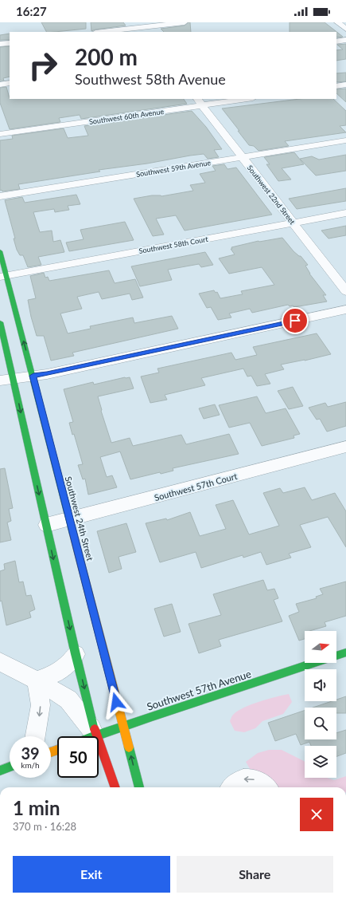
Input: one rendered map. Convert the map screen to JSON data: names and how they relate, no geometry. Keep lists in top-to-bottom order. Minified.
{"streets":{"main road":["Southwest 24th Street","Southwest 57th Avenue"],"street":["Southwest 60th Avenue","Southwest 59th Avenue","Southwest 22nd Street","Southwest 58th Court","Southwest 57th Court"]},"crossings":[["Southwest 60th Avenue","Southwest 22nd Street"],["Southwest 59th Avenue","Southwest 22nd Street"],["Southwest 22nd Street","Southwest 58th Court"],["Southwest 58th Court","Southwest 24th Street"],["Southwest 57th Court","Southwest 24th Street"],["Southwest 24th Street","Southwest 57th Avenue"]],"north":"right","page":{"status":"16:27","turn":["200 m","Southwest 58th Avenue"],"speed":"39 km/h","limit":"50","heading":["1 min","370 m · 16:28"],"buttons":["Exit","Share"]}}
